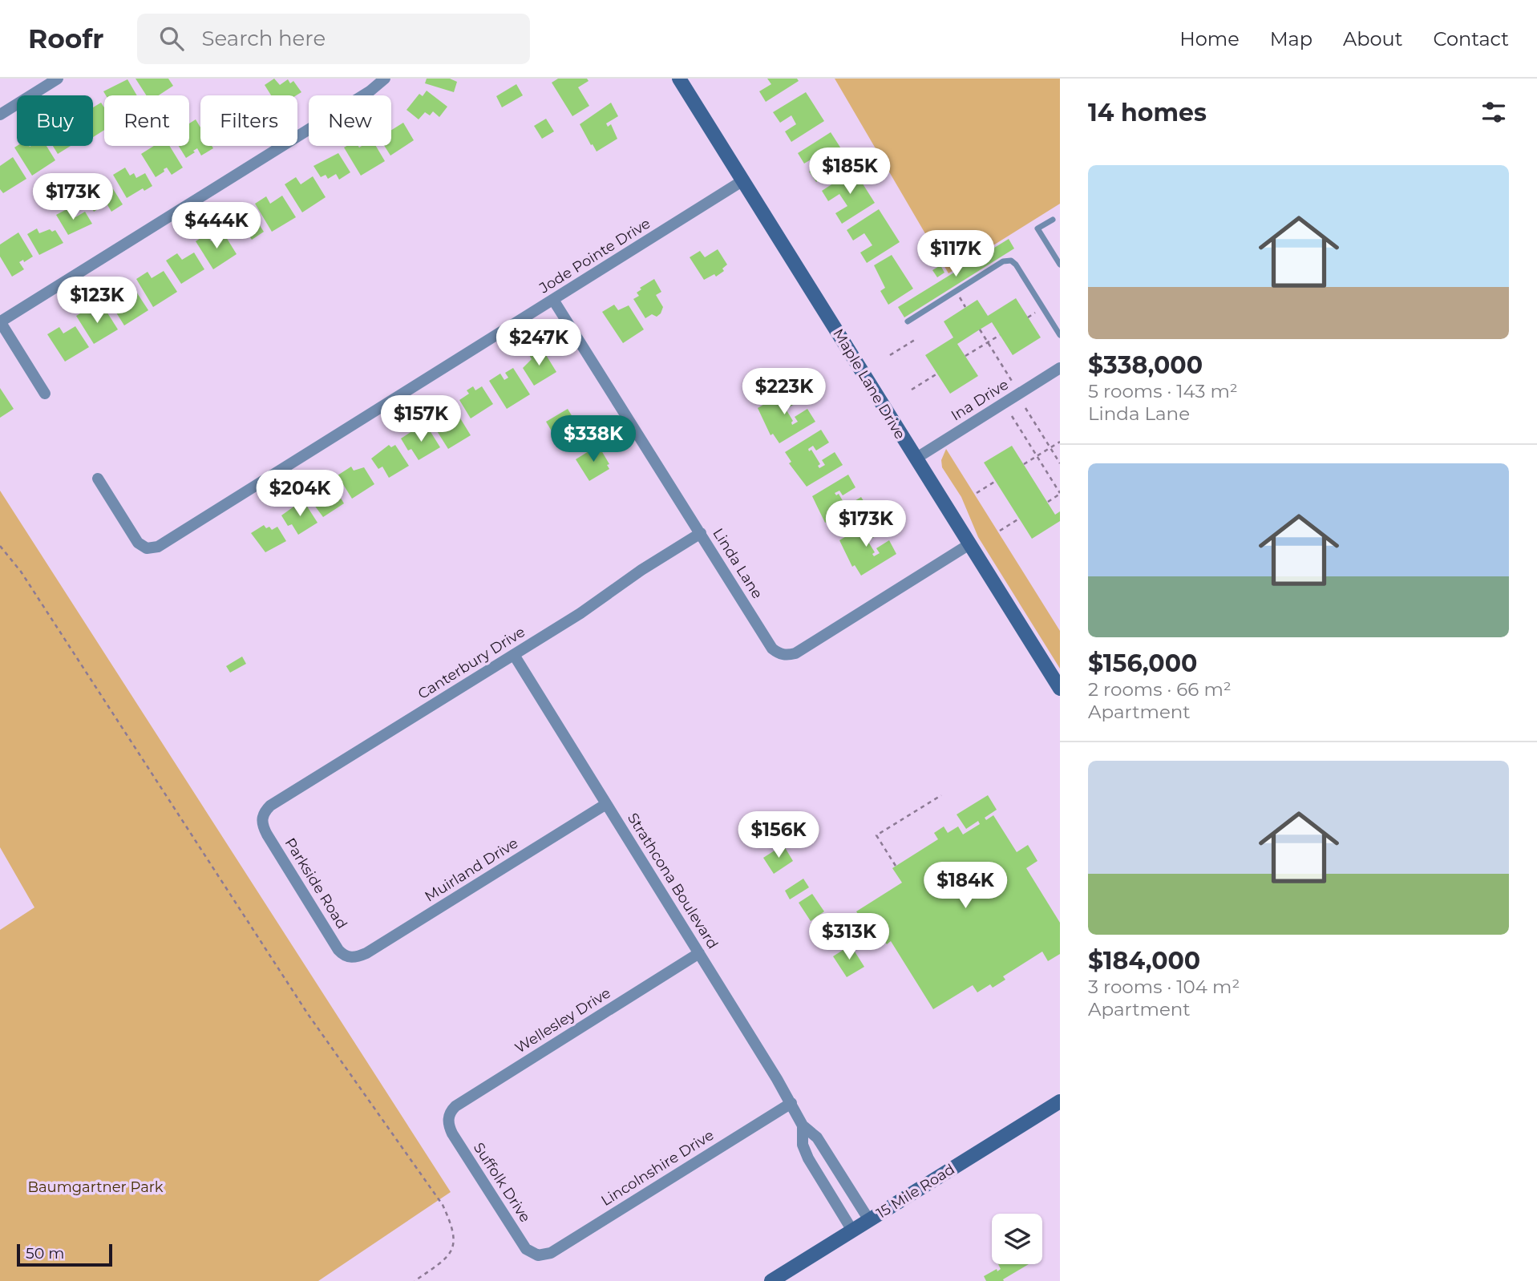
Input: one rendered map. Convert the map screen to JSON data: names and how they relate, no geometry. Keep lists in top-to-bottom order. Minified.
{"streets":{"street":["Jode Pointe Drive","Maple Lane Drive","Ina Drive","Linda Lane","Canterbury Drive","Muirland Drive","Strathcona Boulevard","Parkside Road","Wellesley Drive","Lincolnshire Drive","Suffolk Drive","15 Mile Road"]},"crossings":[["Jode Pointe Drive","Maple Lane Drive"],["Jode Pointe Drive","Linda Lane"],["Maple Lane Drive","Ina Drive"],["Maple Lane Drive","Linda Lane"],["Linda Lane","Canterbury Drive"],["Canterbury Drive","Strathcona Boulevard"],["Canterbury Drive","Parkside Road"],["Muirland Drive","Strathcona Boulevard"],["Muirland Drive","Parkside Road"],["Strathcona Boulevard","Wellesley Drive"],["Strathcona Boulevard","Lincolnshire Drive"],["Strathcona Boulevard","15 Mile Road"],["Wellesley Drive","Suffolk Drive"],["Lincolnshire Drive","Suffolk Drive"]],"parks":["Baumgartner Park"],"scale_bar":"50 m","page":{"header":"Roofr","search":"Search here","nav":["Home","Map","About","Contact"],"heading":"14 homes","chip":["Buy","Rent","Filters","New"],"list":[{"name":"$338,000","note":"5 rooms · 143 m² · Linda Lane"},{"name":"$156,000","note":"2 rooms · 66 m² · Apartment"},{"name":"$184,000","note":"3 rooms · 104 m² · Apartment"}],"price":["$185K","$173K","$444K","$117K","$123K","$247K","$223K","$157K","$338K","$204K","$173K","$156K","$184K","$313K"],"scale":"50 m"}}
